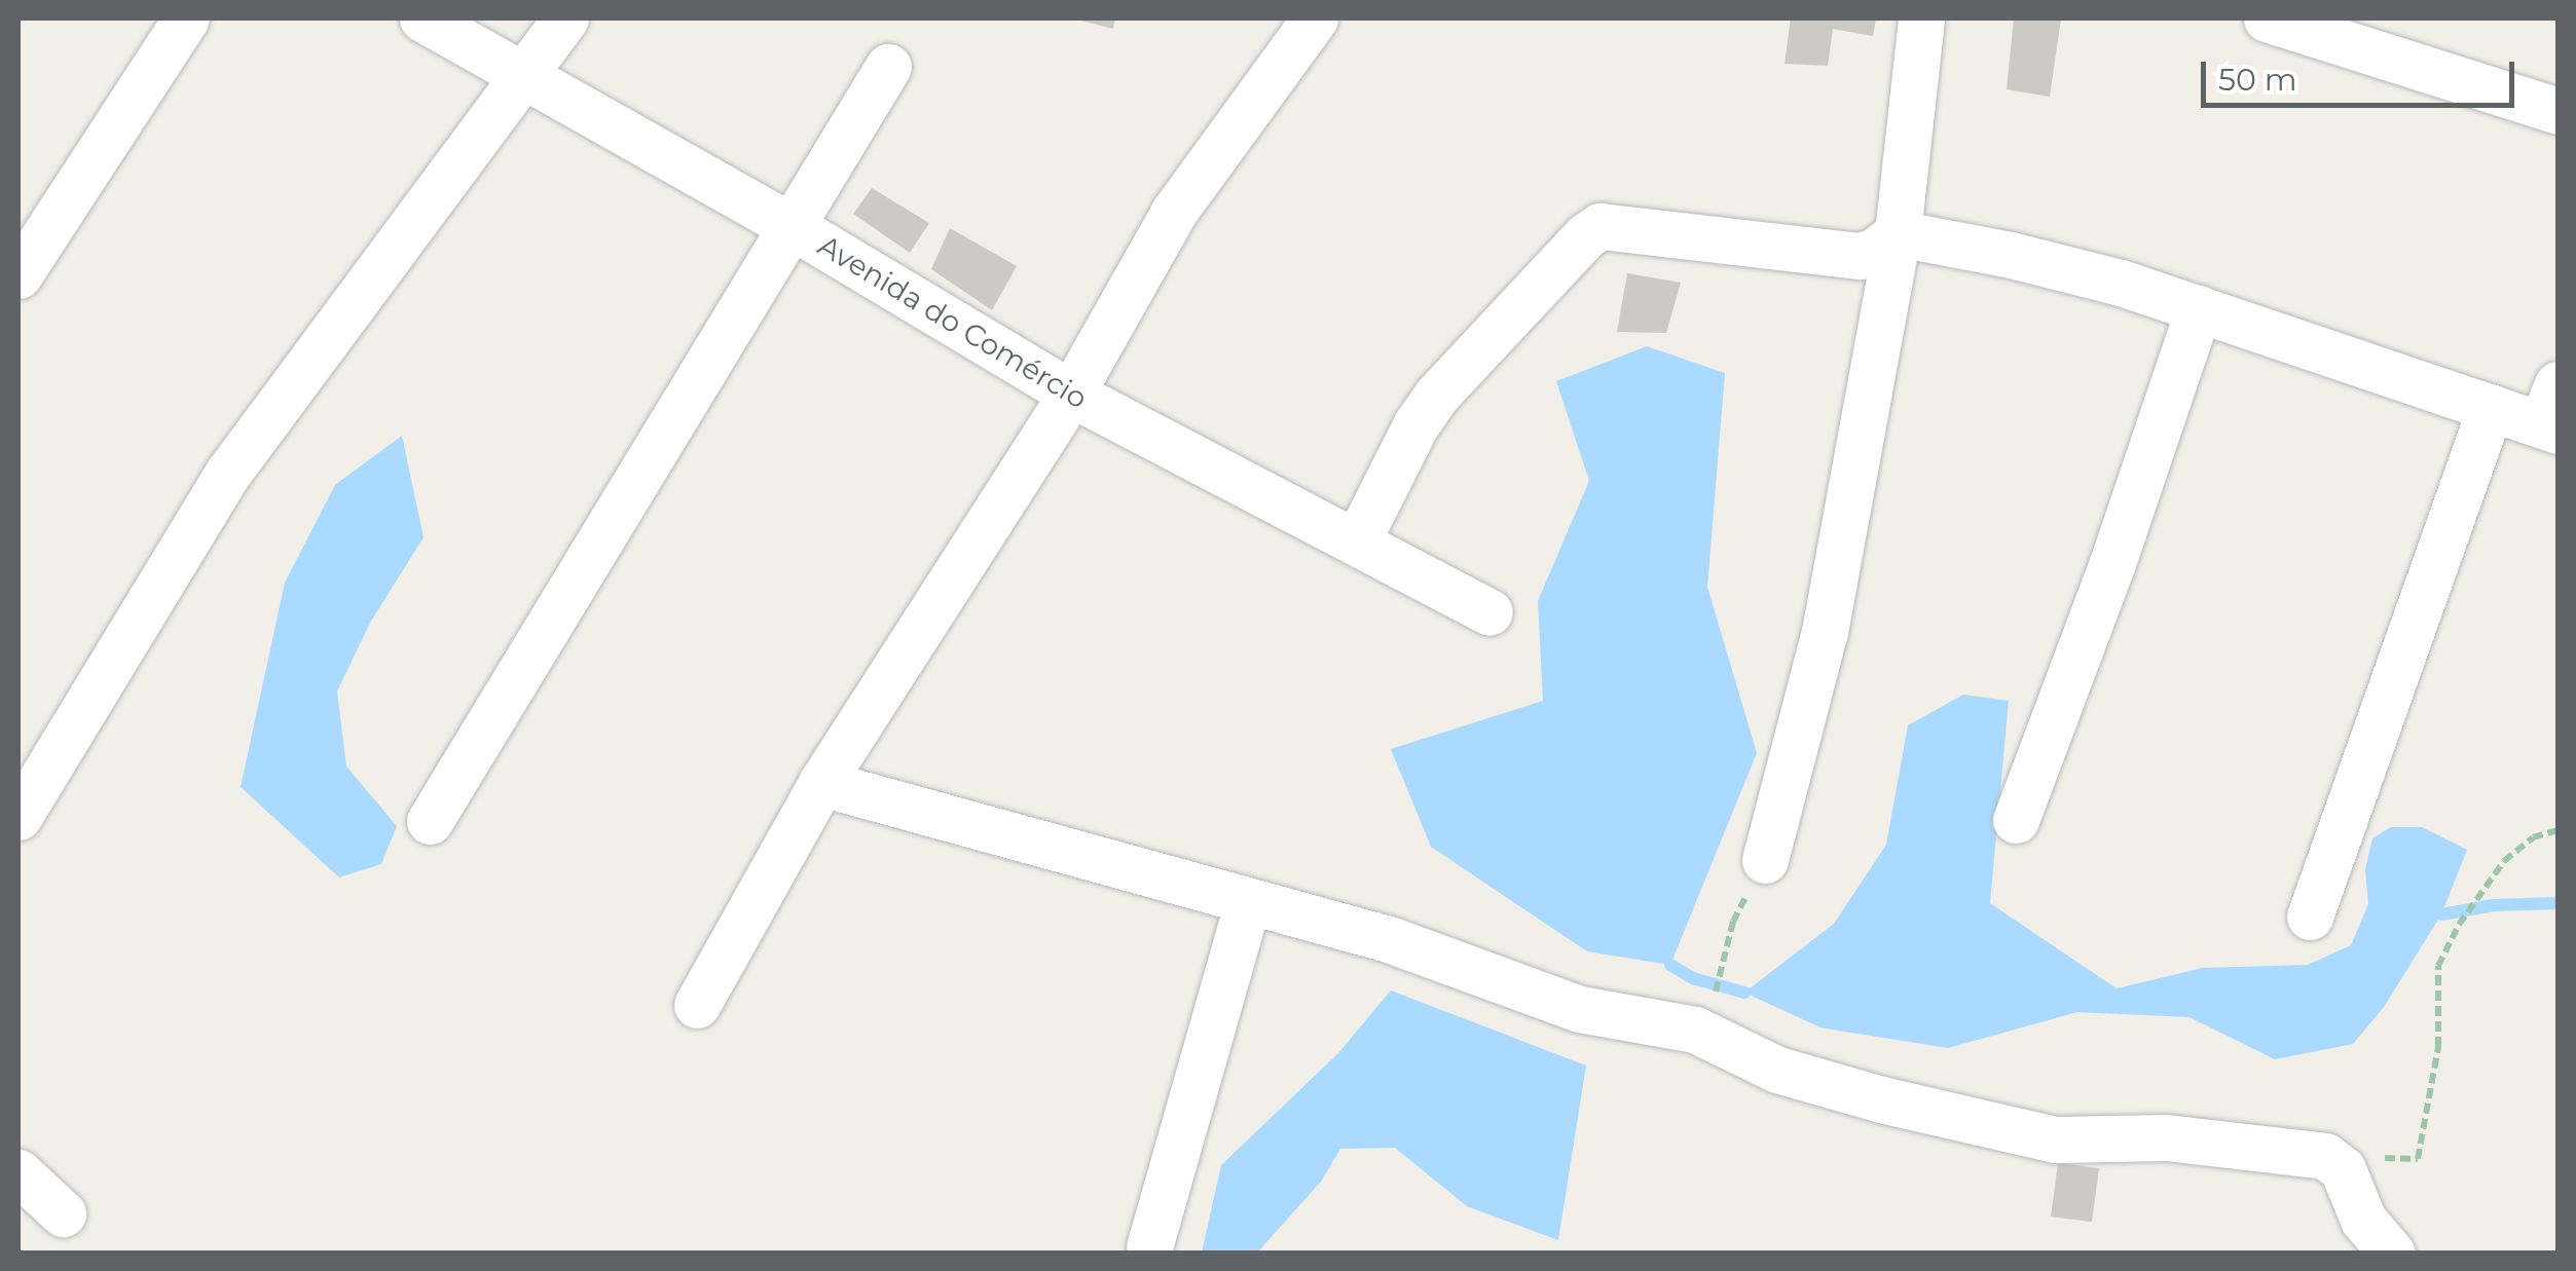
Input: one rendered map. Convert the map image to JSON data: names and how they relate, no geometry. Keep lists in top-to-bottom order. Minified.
{"streets":{"street":["Avenida do Comércio"]},"scale_bar":"50 m"}
